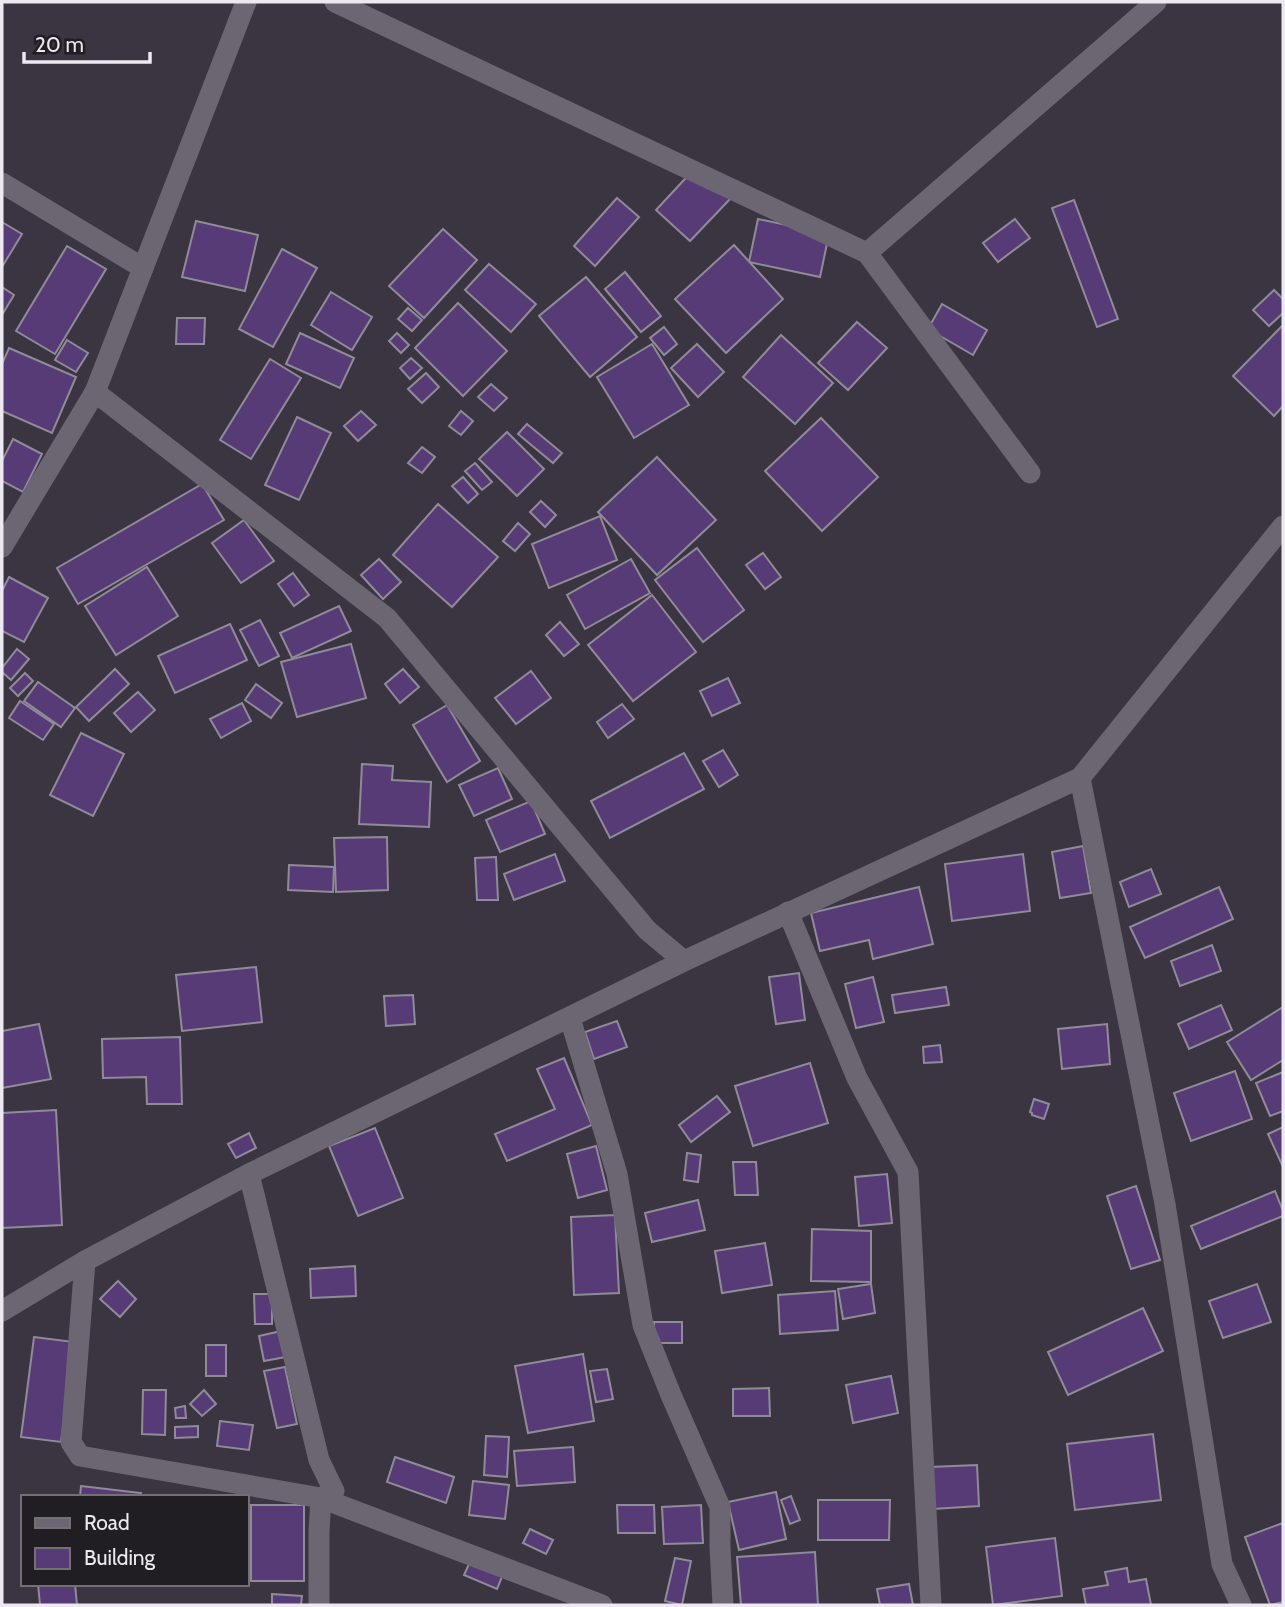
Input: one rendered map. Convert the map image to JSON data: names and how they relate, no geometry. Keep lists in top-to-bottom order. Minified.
{"legend":["Road","Building"],"scale_bar":"20 m"}
